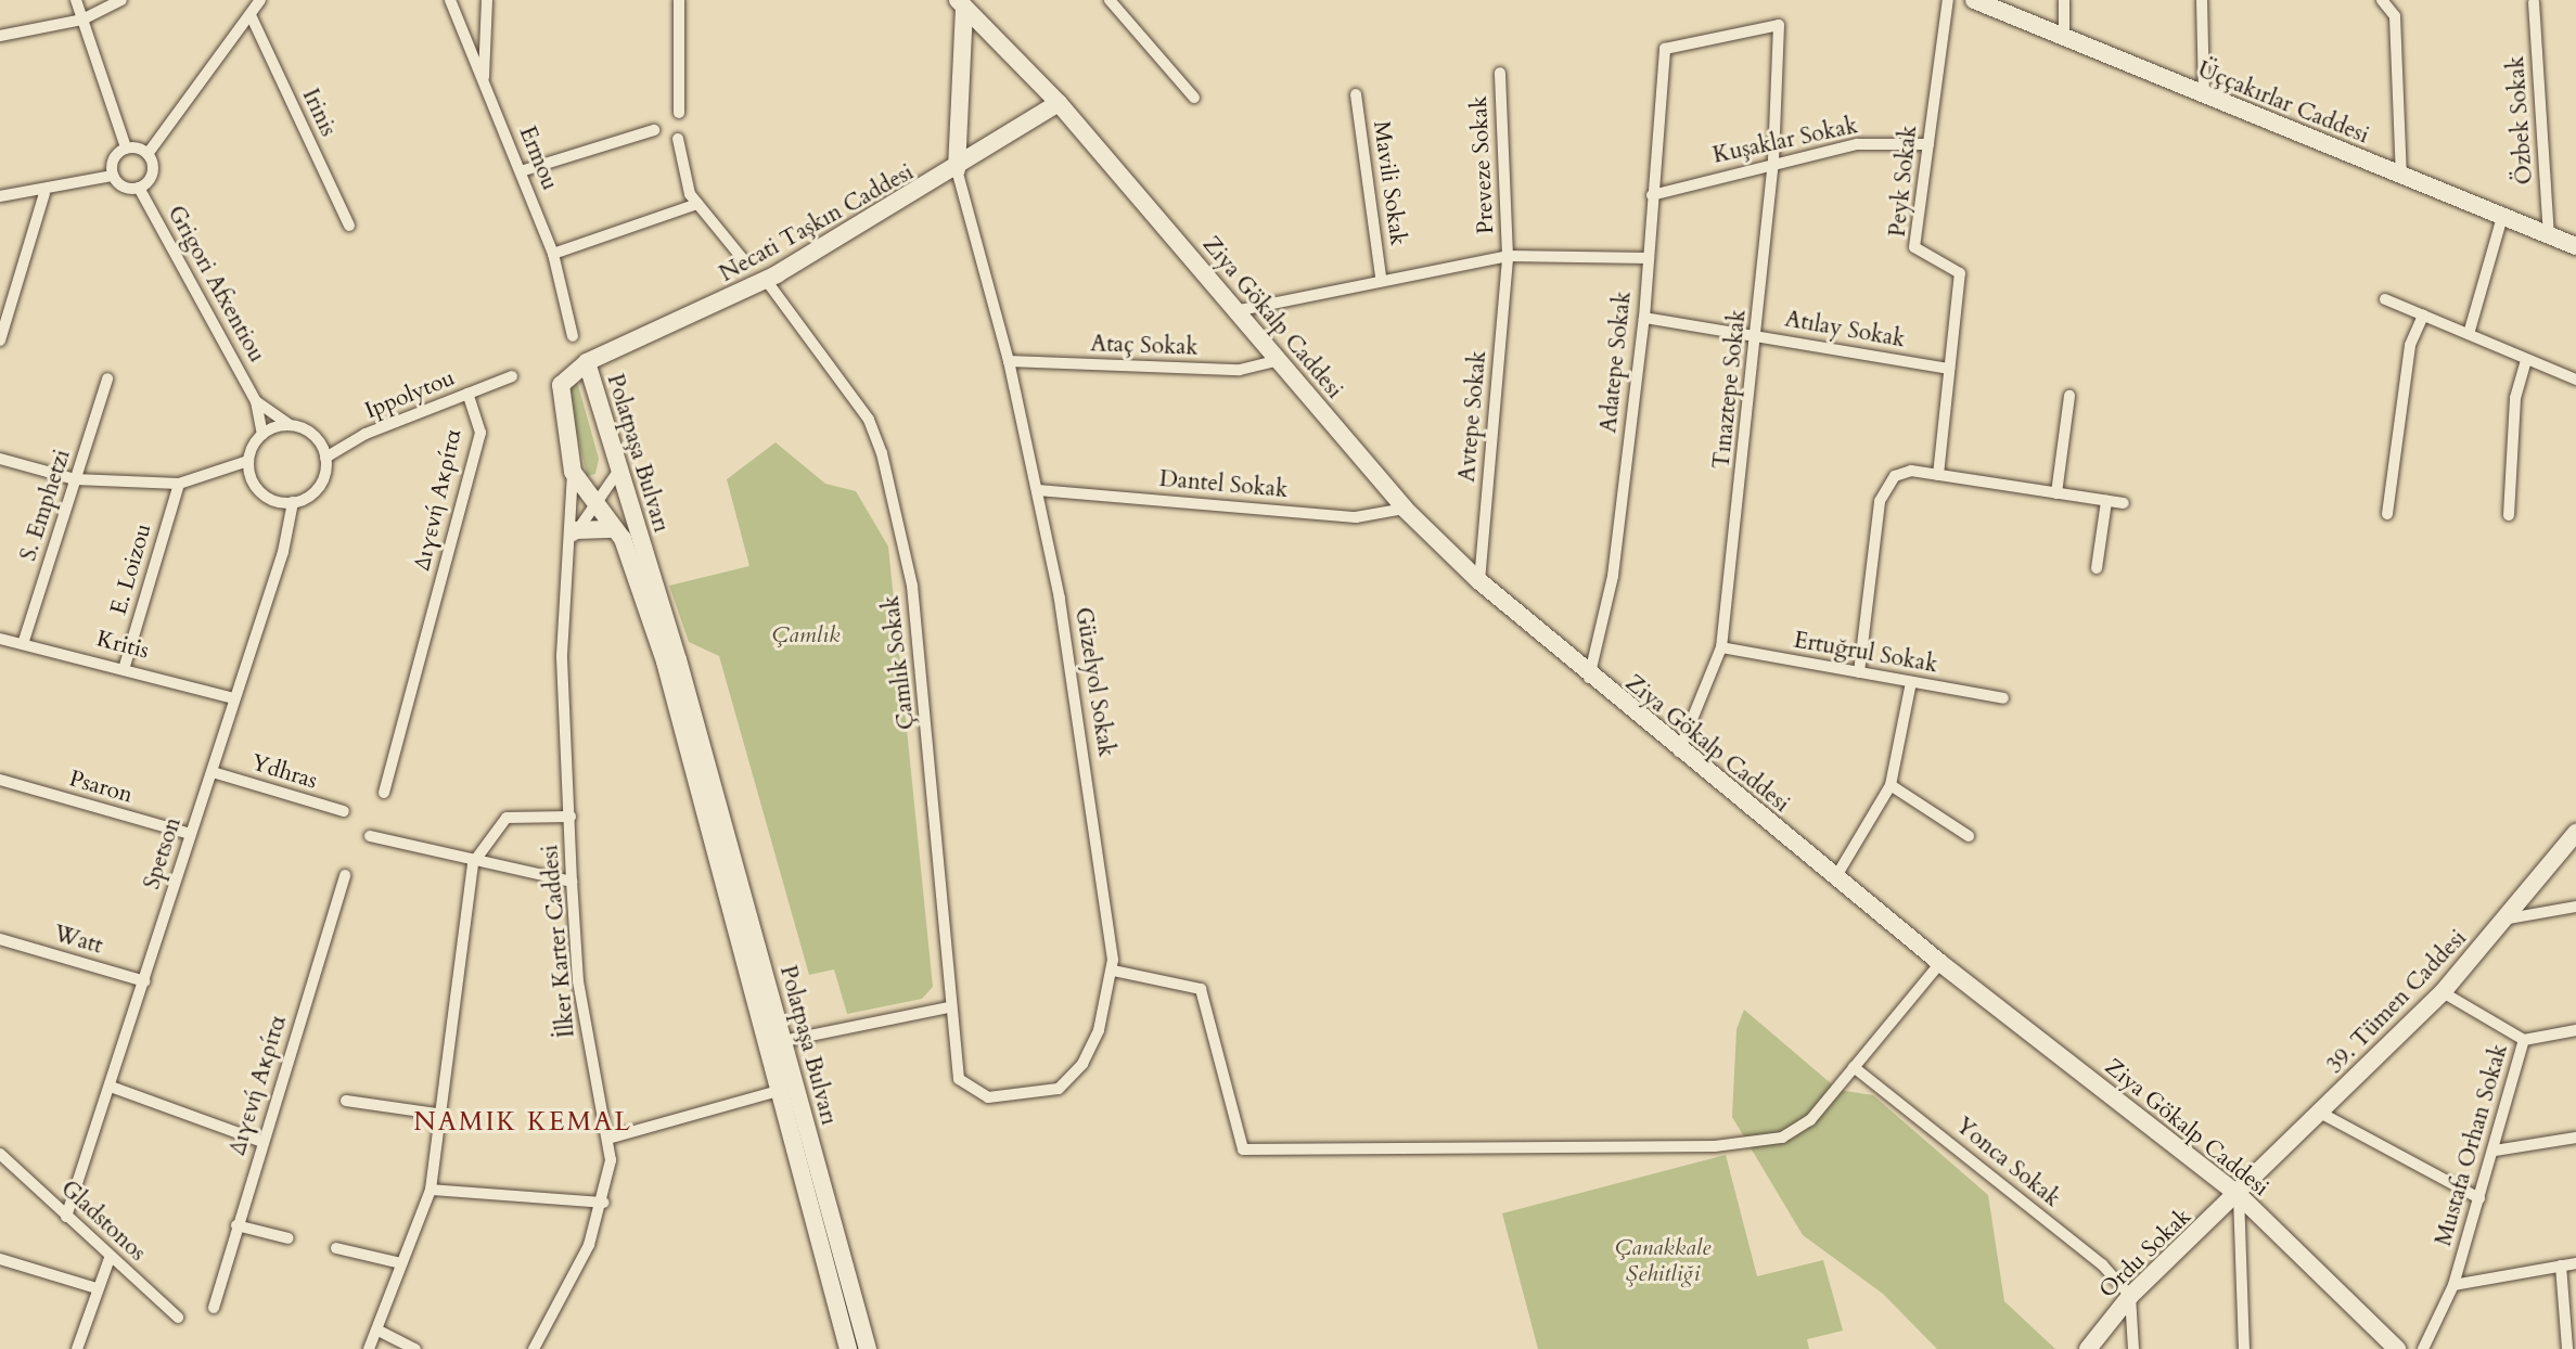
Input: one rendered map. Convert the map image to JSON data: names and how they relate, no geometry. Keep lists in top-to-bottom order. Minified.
{"streets":{"main road":["Üççakırlar Caddesi","Necati Taşkın Caddesi","Ziya Gökalp Caddesi","Polatpaşa Bulvarı","39. Tümen Caddesi","Ordu Sokak"],"street":["Irinis","Özbek Sokak","Kuşaklar Sokak","Ermou","Preveze Sokak","Peyk Sokak","Mavili Sokak","Grigori Afxentiou","Atılay Sokak","Ataç Sokak","Adatepe Sokak","Tınaztepe Sokak","Ippolytou","Avtepe Sokak","Dantel Sokak","Διγενή Ακρίτα","S. Emphetzi","E. Loizou","Kritis","Ertuğrul Sokak","Çamlık Sokak","Güzelyol Sokak","Ydhras","Psaron","Spetson","Watt","İlker Karter Caddesi","Mustafa Orhan Sokak","Yonca Sokak","Gladstonos"]},"crossings":[["Üççakırlar Caddesi","Özbek Sokak"],["Kuşaklar Sokak","Peyk Sokak"],["Kuşaklar Sokak","Adatepe Sokak"],["Kuşaklar Sokak","Tınaztepe Sokak"],["Preveze Sokak","Avtepe Sokak"],["Peyk Sokak","Atılay Sokak"],["Necati Taşkın Caddesi","Ziya Gökalp Caddesi"],["Necati Taşkın Caddesi","Polatpaşa Bulvarı"],["Necati Taşkın Caddesi","Çamlık Sokak"],["Necati Taşkın Caddesi","Güzelyol Sokak"],["Ziya Gökalp Caddesi","Ataç Sokak"],["Ziya Gökalp Caddesi","Adatepe Sokak"],["Ziya Gökalp Caddesi","Tınaztepe Sokak"],["Ziya Gökalp Caddesi","Avtepe Sokak"],["Ziya Gökalp Caddesi","Dantel Sokak"],["Ziya Gökalp Caddesi","39. Tümen Caddesi"],["Ziya Gökalp Caddesi","Ordu Sokak"],["Atılay Sokak","Adatepe Sokak"],["Atılay Sokak","Tınaztepe Sokak"],["Ataç Sokak","Güzelyol Sokak"],["Adatepe Sokak","Tınaztepe Sokak"],["Tınaztepe Sokak","Ertuğrul Sokak"],["Ippolytou","Διγενή Ακρίτα"],["Ippolytou","Spetson"],["Polatpaşa Bulvarı","İlker Karter Caddesi"],["Dantel Sokak","Güzelyol Sokak"],["S. Emphetzi","Kritis"],["E. Loizou","Kritis"],["Kritis","Spetson"],["Çamlık Sokak","Güzelyol Sokak"],["Ydhras","Spetson"],["Psaron","Spetson"],["Spetson","Watt"],["Spetson","Gladstonos"],["39. Tümen Caddesi","Mustafa Orhan Sokak"],["39. Tümen Caddesi","Ordu Sokak"],["Yonca Sokak","Ordu Sokak"]],"districts":["NAMIK KEMAL"],"parks":["Çamlık","Çanakkale Şehitliği"]}
